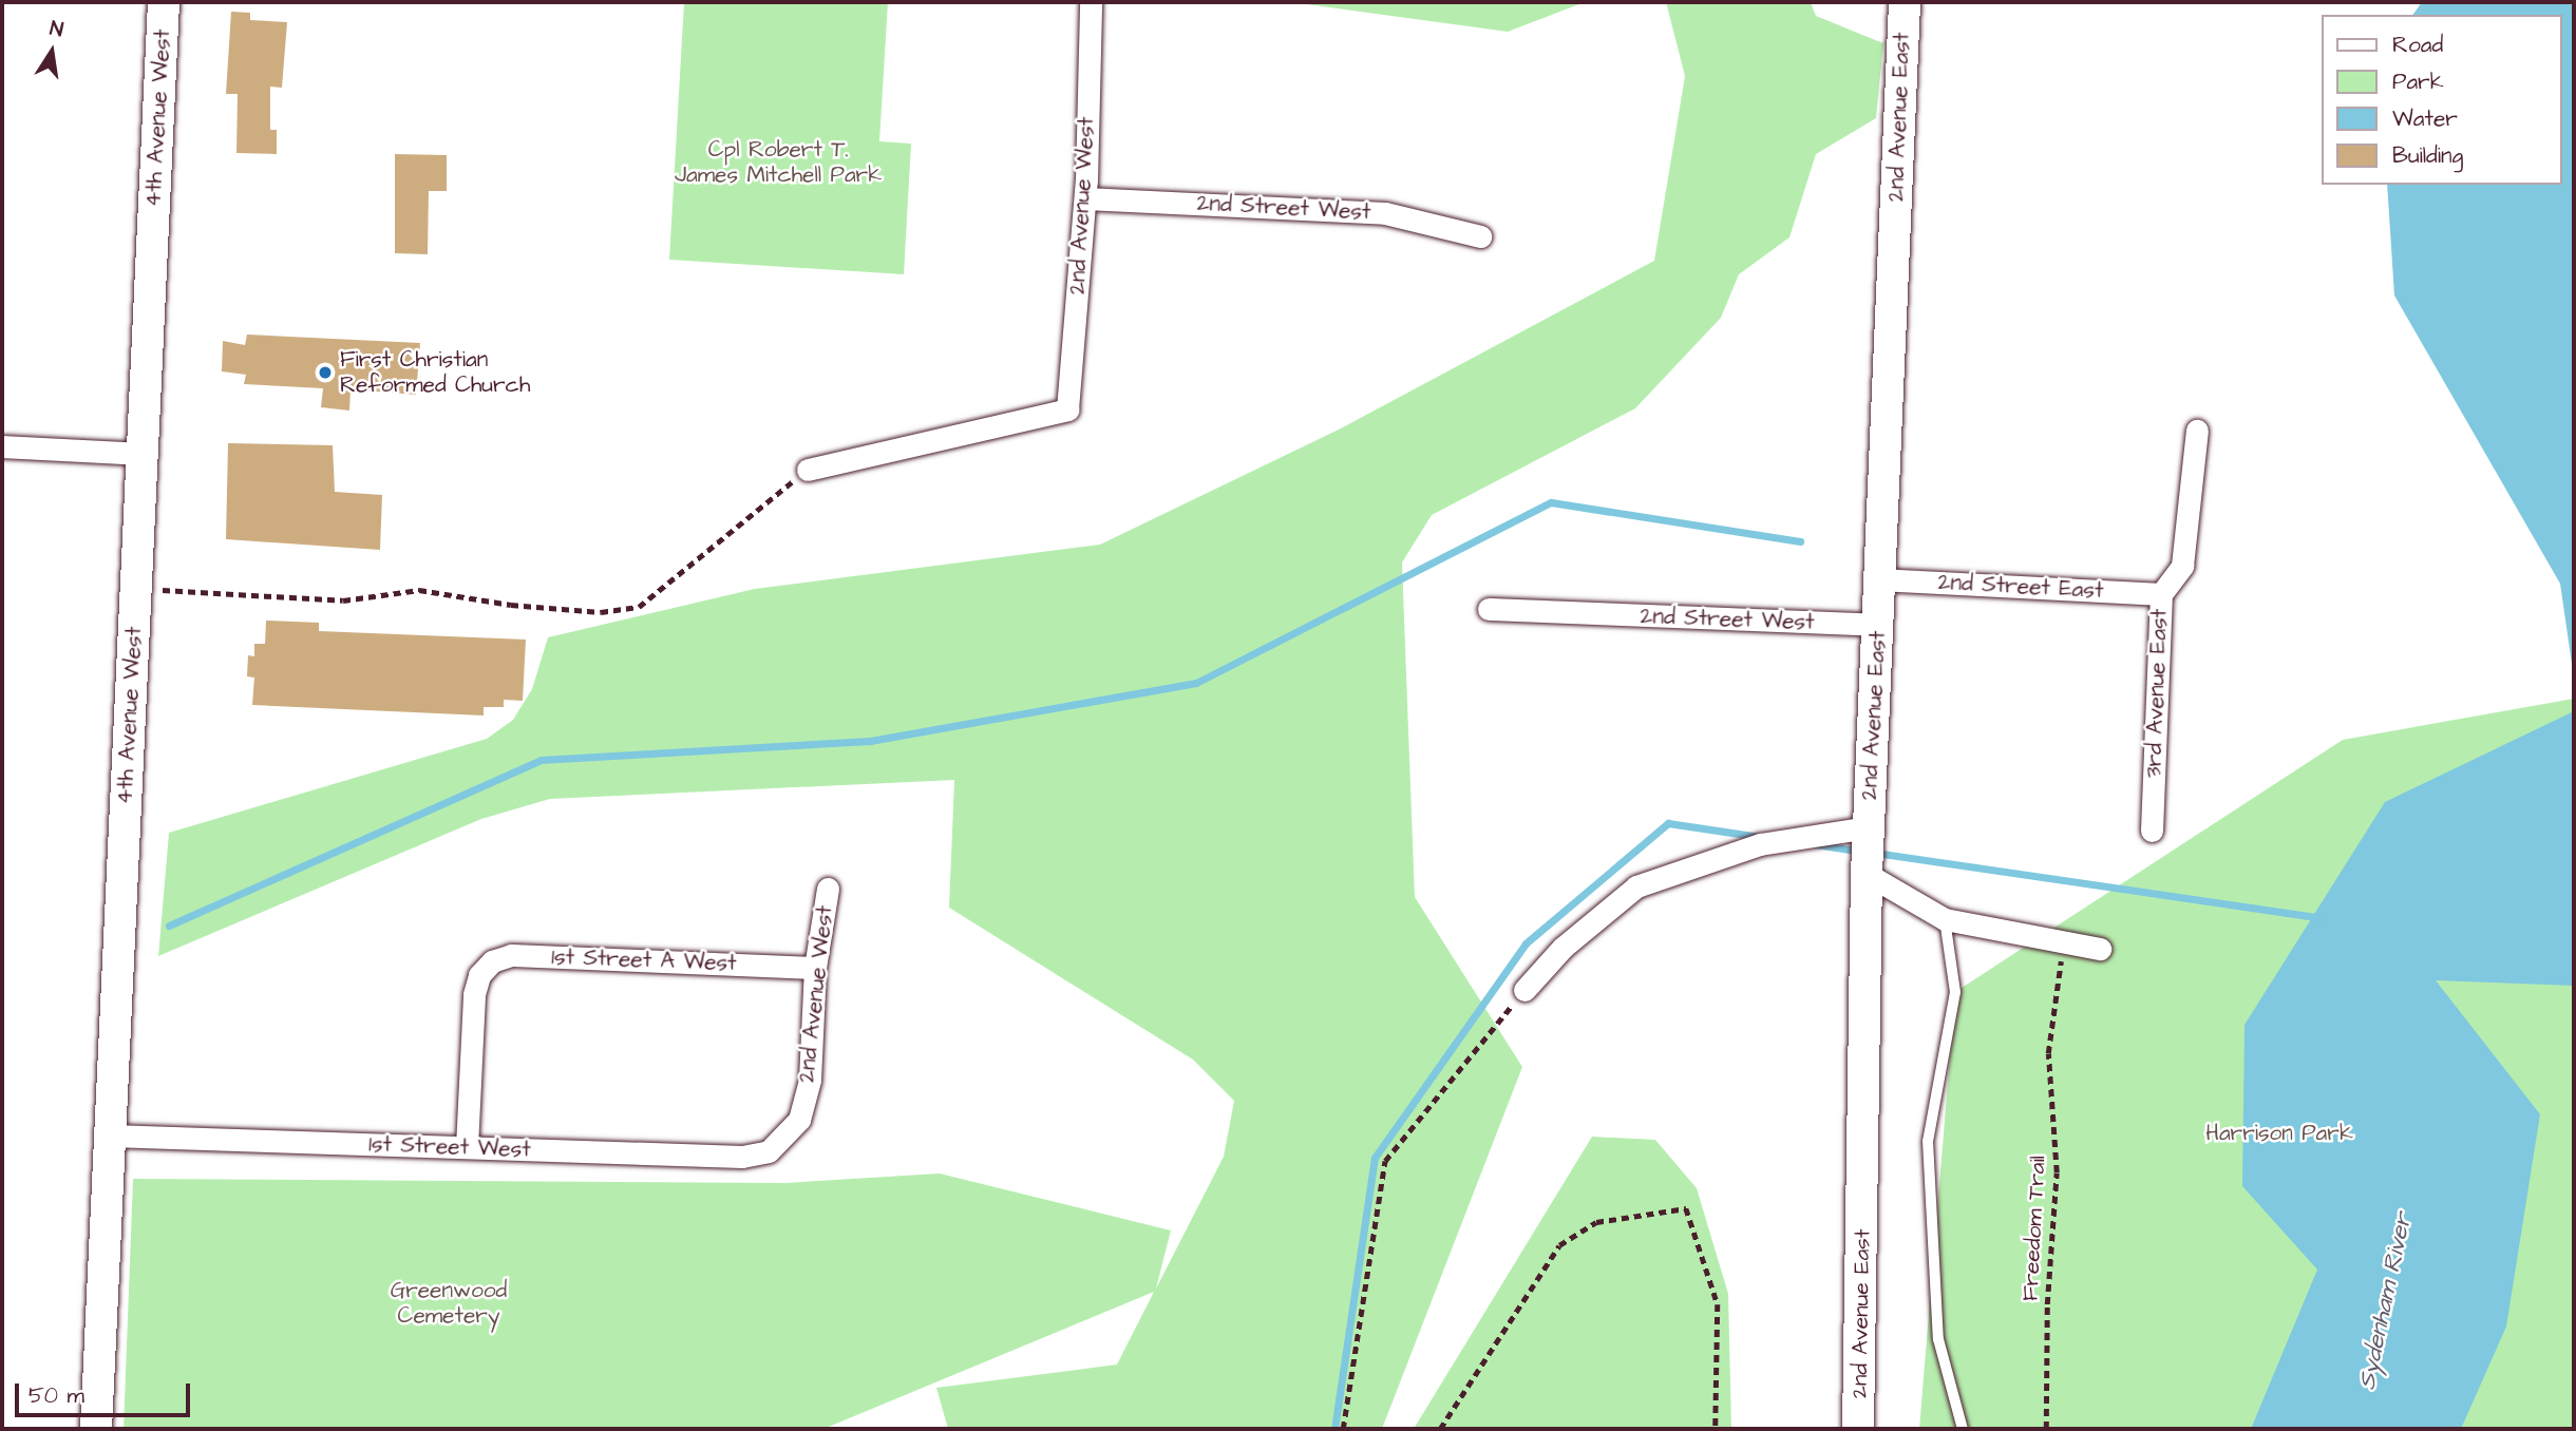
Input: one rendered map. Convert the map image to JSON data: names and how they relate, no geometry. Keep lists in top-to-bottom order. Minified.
{"streets":{"main road":["2nd Avenue East","4th Avenue West"],"street":["2nd Avenue West","2nd Street West","2nd Street East","3rd Avenue East","1st Street A West","1st Street West"],"path":["Freedom Trail"]},"crossings":[["2nd Avenue East","2nd Street West"],["2nd Avenue East","2nd Street East"],["4th Avenue West","1st Street West"],["2nd Avenue West","2nd Street West"],["2nd Avenue West","1st Street A West"],["2nd Avenue West","1st Street West"],["2nd Street East","3rd Avenue East"],["1st Street A West","1st Street West"]],"water":["Sydenham River"],"parks":["Cpl Robert T. James Mitchell Park","Harrison Park","Greenwood Cemetery"],"places":["First Christian Reformed Church"],"legend":["Road","Park","Water","Building"],"scale_bar":"50 m","north":"top"}
